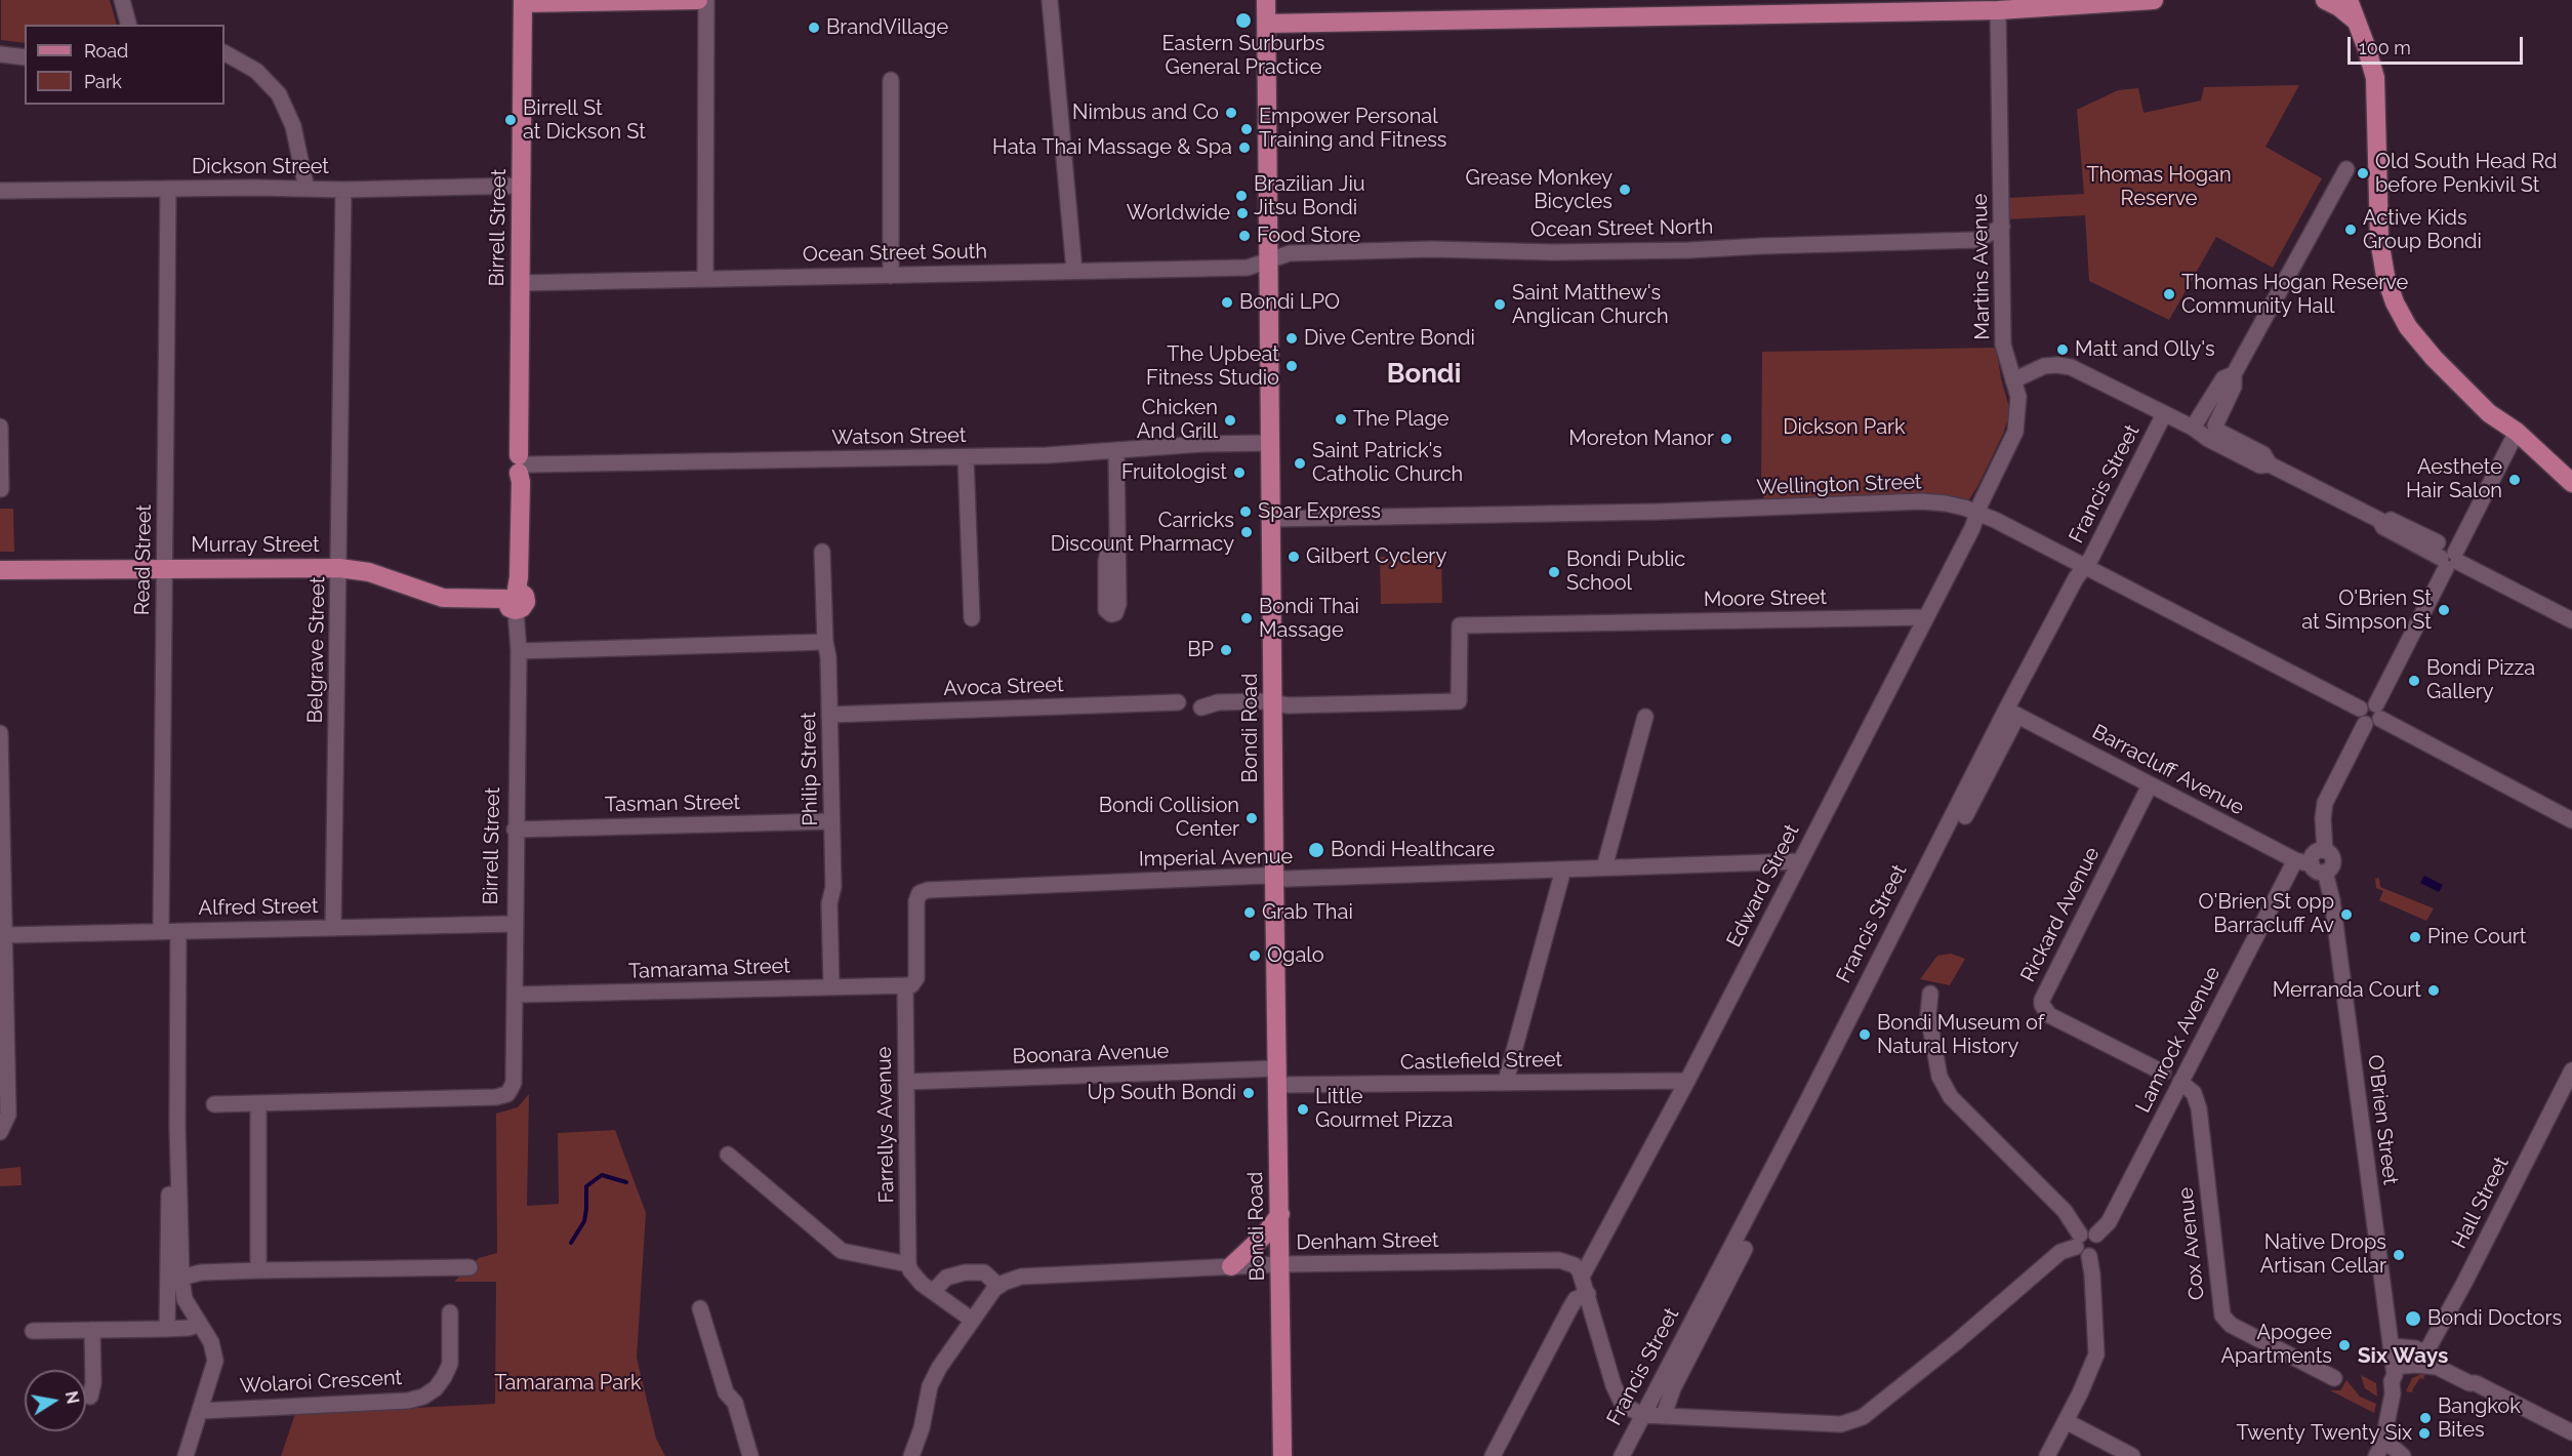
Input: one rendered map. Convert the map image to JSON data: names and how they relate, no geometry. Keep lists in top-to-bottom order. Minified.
{"streets":{"main road":["Birrell Street","Murray Street","Bondi Road"],"street":["Dickson Street","Ocean Street North","Ocean Street South","Martins Avenue","Watson Street","Francis Street","Wellington Street","Read Street","Moore Street","Belgrave Street","Avoca Street","Philip Street","Barracluff Avenue","Tasman Street","Imperial Avenue","Edward Street","Alfred Street","Rickard Avenue","Tamarama Street","Lamrock Avenue","Boonara Avenue","Castlefield Street","O'Brien Street","Farrellys Avenue","Hall Street","Denham Street","Cox Avenue","Wolaroi Crescent"]},"crossings":[["Dickson Street","Birrell Street"],["Dickson Street","Read Street"],["Dickson Street","Belgrave Street"],["Birrell Street","Ocean Street South"],["Birrell Street","Watson Street"],["Birrell Street","Murray Street"],["Birrell Street","Tasman Street"],["Birrell Street","Alfred Street"],["Birrell Street","Tamarama Street"],["Ocean Street North","Ocean Street South"],["Ocean Street North","Martins Avenue"],["Ocean Street North","Bondi Road"],["Ocean Street South","Bondi Road"],["Martins Avenue","Wellington Street"],["Martins Avenue","Edward Street"],["Watson Street","Bondi Road"],["Francis Street","Wellington Street"],["Francis Street","Barracluff Avenue"],["Wellington Street","Bondi Road"],["Wellington Street","Edward Street"],["Wellington Street","O'Brien Street"],["Murray Street","Read Street"],["Murray Street","Belgrave Street"],["Read Street","Alfred Street"],["Moore Street","Bondi Road"],["Moore Street","Edward Street"],["Belgrave Street","Alfred Street"],["Avoca Street","Philip Street"],["Bondi Road","Imperial Avenue"],["Bondi Road","Boonara Avenue"],["Bondi Road","Castlefield Street"],["Bondi Road","Denham Street"],["Philip Street","Tasman Street"],["Philip Street","Tamarama Street"],["Barracluff Avenue","Rickard Avenue"],["Barracluff Avenue","Lamrock Avenue"],["Barracluff Avenue","O'Brien Street"],["Imperial Avenue","Edward Street"],["Imperial Avenue","Tamarama Street"],["Imperial Avenue","Farrellys Avenue"],["Edward Street","Castlefield Street"],["Edward Street","Denham Street"],["Tamarama Street","Farrellys Avenue"],["Lamrock Avenue","Cox Avenue"],["Boonara Avenue","Castlefield Street"],["Boonara Avenue","Farrellys Avenue"]],"districts":["Bondi","Six Ways"],"parks":["Thomas Hogan Reserve","Dickson Park","Tamarama Park"],"places":["Eastern Surburbs General Practice","BrandVillage","Nimbus and Co","Birrell St at Dickson St","Empower Personal Training and Fitness","Hata Thai Massage & Spa","Old South Head Rd before Penkivil St","Grease Monkey Bicycles","Brazilian Jiu Jitsu Bondi","Worldwide","Active Kids Group Bondi","Food Store","Thomas Hogan Reserve Community Hall","Bondi LPO","Saint Matthew's Anglican Church","Dive Centre Bondi","Matt and Olly's","The Upbeat Fitness Studio","The Plage","Chicken And Grill","Moreton Manor","Saint Patrick's Catholic Church","Fruitologist","Aesthete Hair Salon","Spar Express","Carricks Discount Pharmacy","Gilbert Cyclery","Bondi Public School","O'Brien St at Simpson St","Bondi Thai Massage","BP","Bondi Pizza Gallery","Bondi Collision Center","Bondi Healthcare","Grab Thai","O'Brien St opp Barracluff Av","Pine Court","Ogalo","Merranda Court","Bondi Museum of Natural History","Up South Bondi","Little Gourmet Pizza","Native Drops Artisan Cellar","Bondi Doctors","Apogee Apartments","Bangkok Bites","Twenty Twenty Six"],"legend":["Road","Park"],"scale_bar":"100 m","north":"right"}
